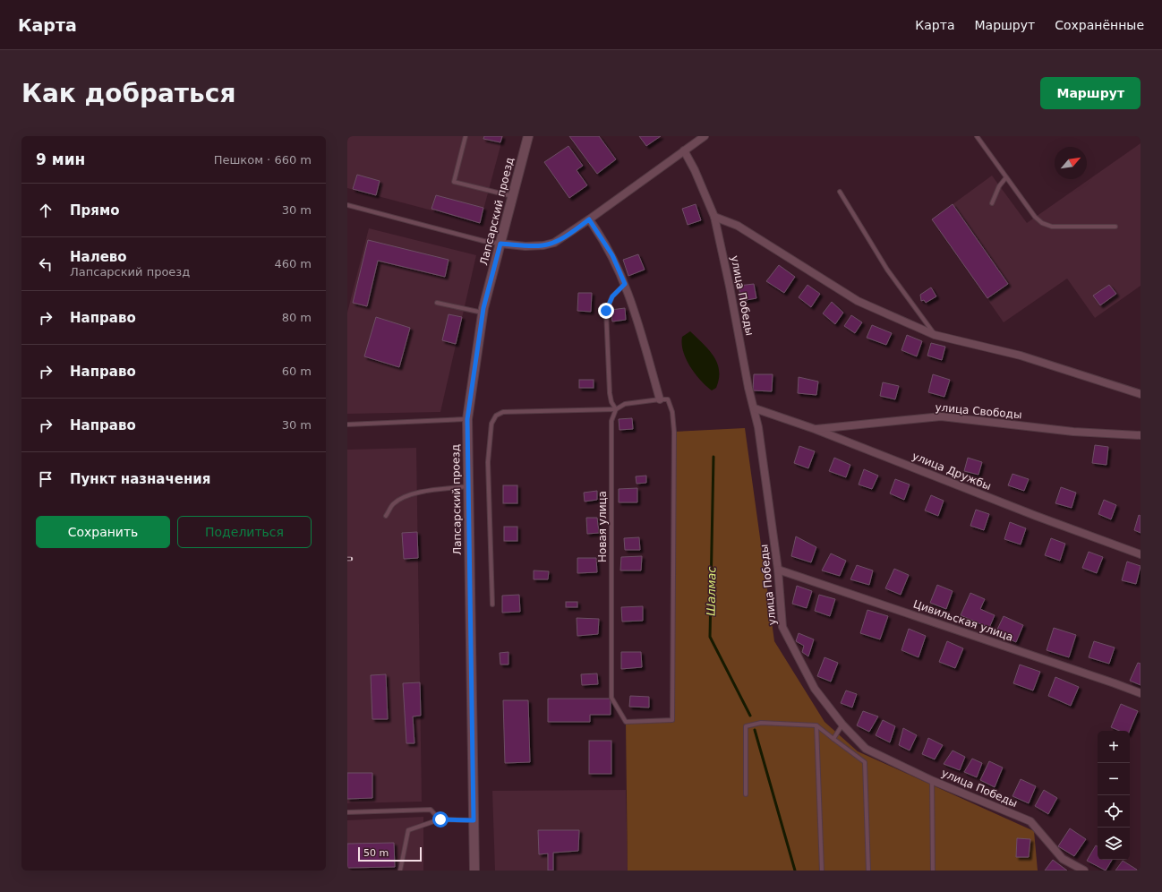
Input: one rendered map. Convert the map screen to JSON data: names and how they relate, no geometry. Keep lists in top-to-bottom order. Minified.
{"streets":{"street":["Лапсарский проезд","улица Победы","улица Свободы","улица Дружбы","Цивильская улица"],"lane":["Новая улица"]},"crossings":[["улица Победы","улица Дружбы"],["улица Победы","Цивильская улица"],["улица Свободы","улица Дружбы"]],"water":["Шалмас"],"scale_bar":"50 m","north":"top right","page":{"header":"Карта","nav":["Карта","Маршрут","Сохранённые"],"buttons":["Маршрут",["Сохранить","Поделиться"]],"title":"Как добраться","heading":["9 мин","Пешком · 660 m"],"list":[["Прямо","30 m"],["Налево","Лапсарский проезд","460 m"],["Направо","80 m"],["Направо","60 m"],["Направо","30 m"],"Пункт назначения"],"map_buttons":["+","−"],"scale":"50 m"}}
